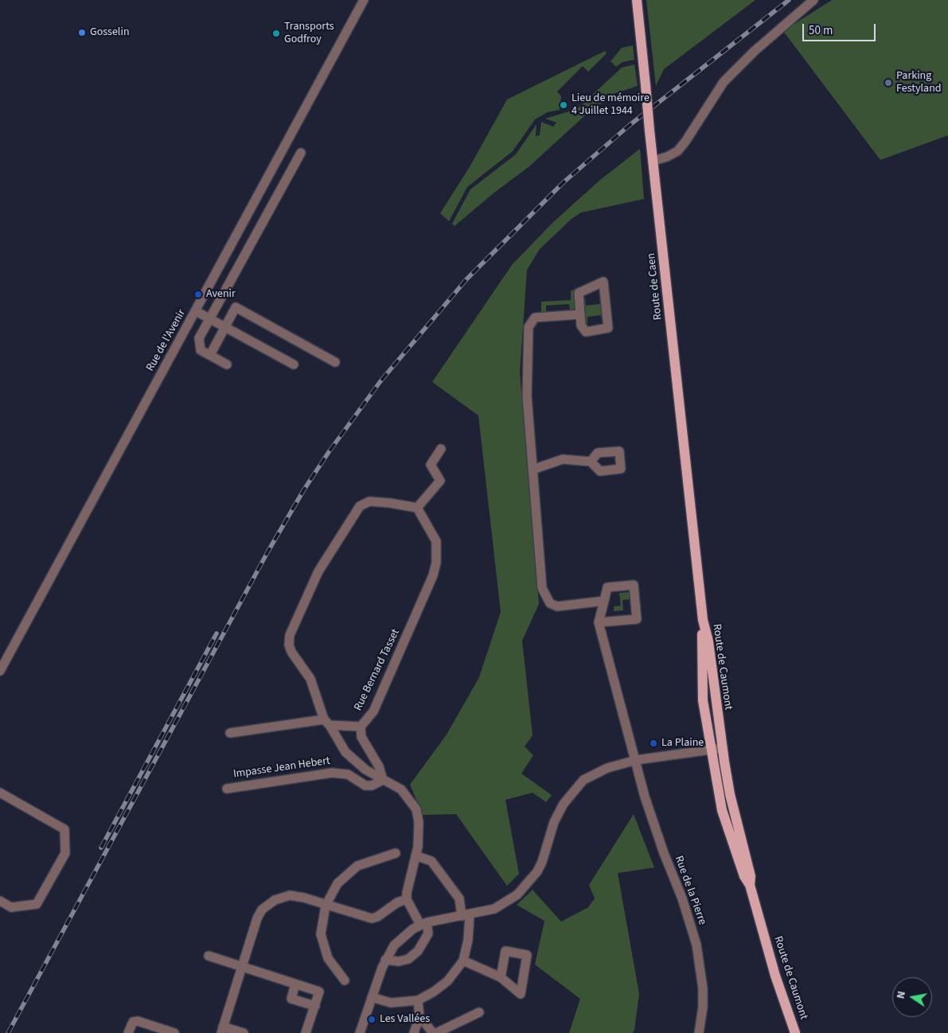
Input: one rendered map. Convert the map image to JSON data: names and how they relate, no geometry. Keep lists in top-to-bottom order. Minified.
{"streets":{"main road":["Route de Caen","Route de Caumont"],"street":["Rue de l'Avenir","Rue Bernard Tasset","Impasse Jean Hebert","Rue de la Pierre"]},"crossings":[["Route de Caen","Route de Caumont"]],"places":["Gosselin","Transports Godfroy","Parking Festyland","Lieu de mémoire 4 Juillet 1944","Avenir","La Plaine","Les Vallées"],"scale_bar":"50 m","north":"left"}
